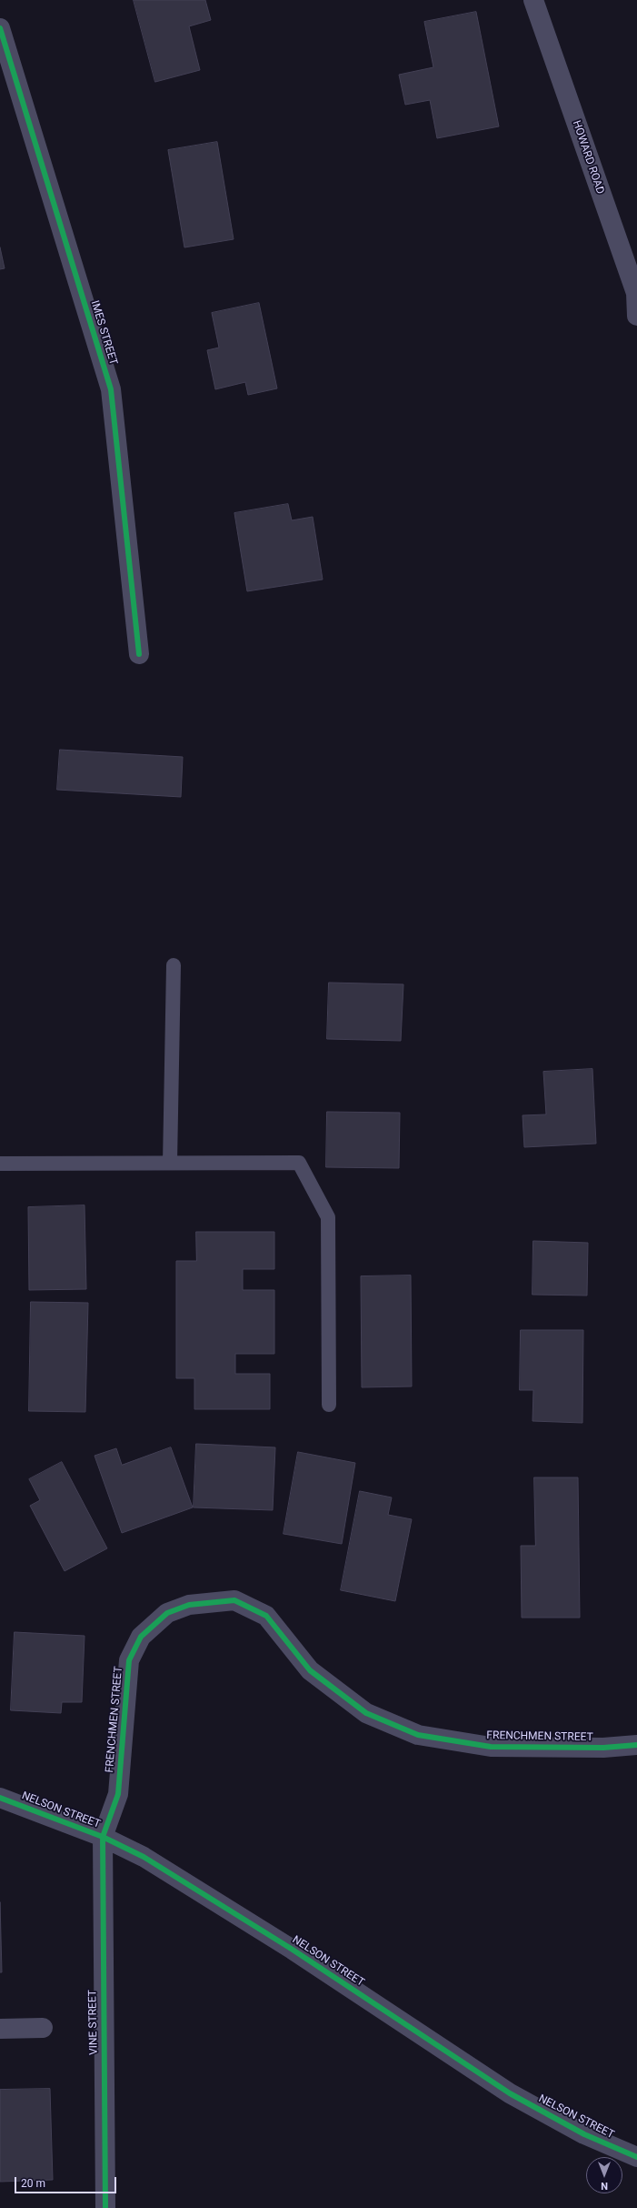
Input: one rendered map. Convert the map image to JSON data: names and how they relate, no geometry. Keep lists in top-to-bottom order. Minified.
{"streets":{"street":["HOWARD ROAD","IMES STREET","FRENCHMEN STREET","NELSON STREET","VINE STREET"]},"crossings":[["FRENCHMEN STREET","NELSON STREET"],["FRENCHMEN STREET","VINE STREET"],["NELSON STREET","VINE STREET"]],"scale_bar":"20 m","north":"bottom"}
